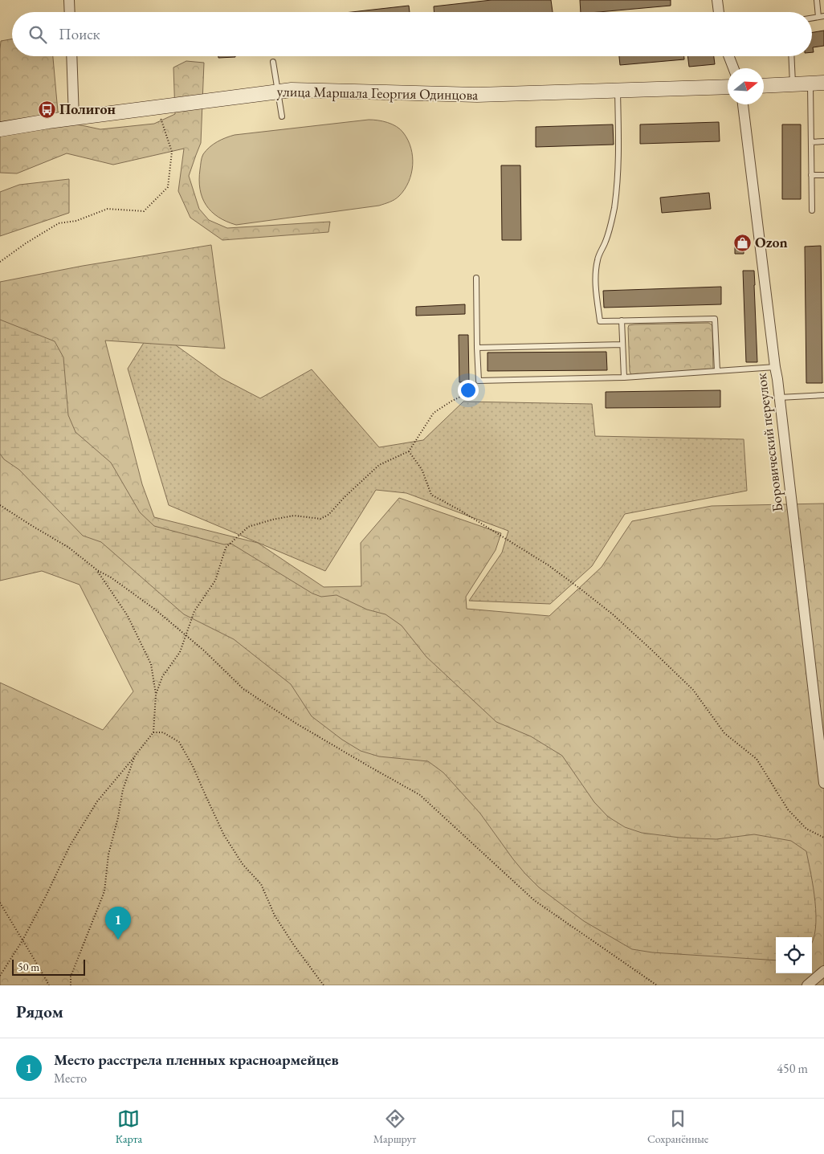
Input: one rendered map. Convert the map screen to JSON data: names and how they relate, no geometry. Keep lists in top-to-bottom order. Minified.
{"streets":{"street":["улица Маршала Георгия Одинцова","Боровический переулок"]},"places":{"bus stop":["Полигон"],"shop":["Ozon"]},"scale_bar":"50 m","north":"right","page":{"search":"Поиск","pins":"1","scale":"50 m","heading":"Рядом","list":[{"mark":"1","name":"Место расстрела пленных красноармейцев","note":"Место","value":"450 m"}],"nav":["Карта","Маршрут","Сохранённые"]}}
